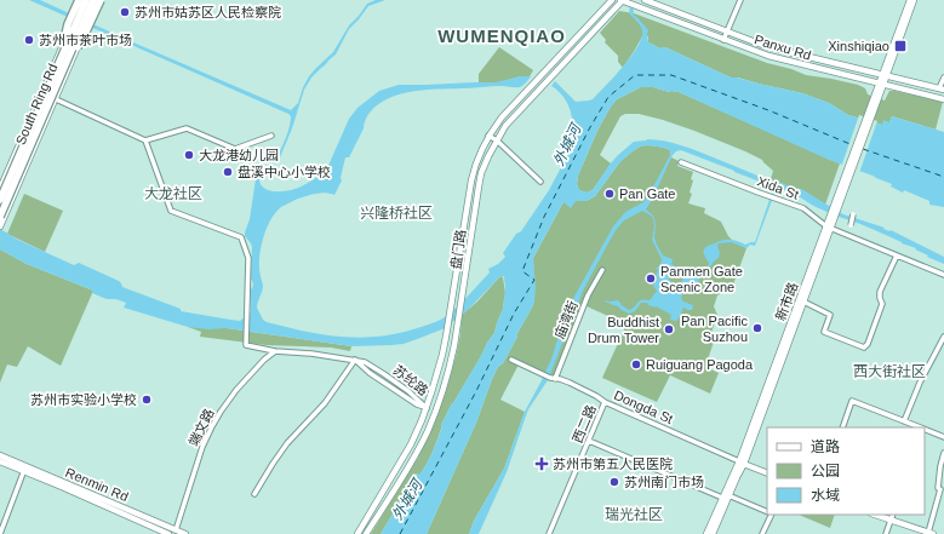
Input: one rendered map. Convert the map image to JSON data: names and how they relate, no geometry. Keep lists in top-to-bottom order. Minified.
{"streets":{"highway":["South Ring Rd"],"main road":["Panxu Rd","盘门路","新市路","Dongda St","Renmin Rd"],"street":["Xida St","庙湾街","苏纶路","西二路","端文路"]},"crossings":[["Panxu Rd","盘门路"],["Panxu Rd","新市路"],["Xida St","新市路"],["盘门路","苏纶路"],["新市路","Dongda St"],["庙湾街","Dongda St"],["Dongda St","西二路"],["端文路","Renmin Rd"]],"districts":["WUMENQIAO","大龙社区","兴隆桥社区","西大街社区","瑞光社区"],"water":["外城河"],"places":{"other":["苏州市姑苏区人民检察院","苏州市茶叶市场","大龙港幼儿园","盘溪中心小学校","Pan Gate","Panmen Gate Scenic Zone","Pan Pacific Suzhou","Buddhist Drum Tower","Ruiguang Pagoda","苏州市实验小学校","苏州南门市场"],"transit":["Xinshiqiao"],"health":["苏州市第五人民医院"]},"legend":["道路","公园","水域"]}
